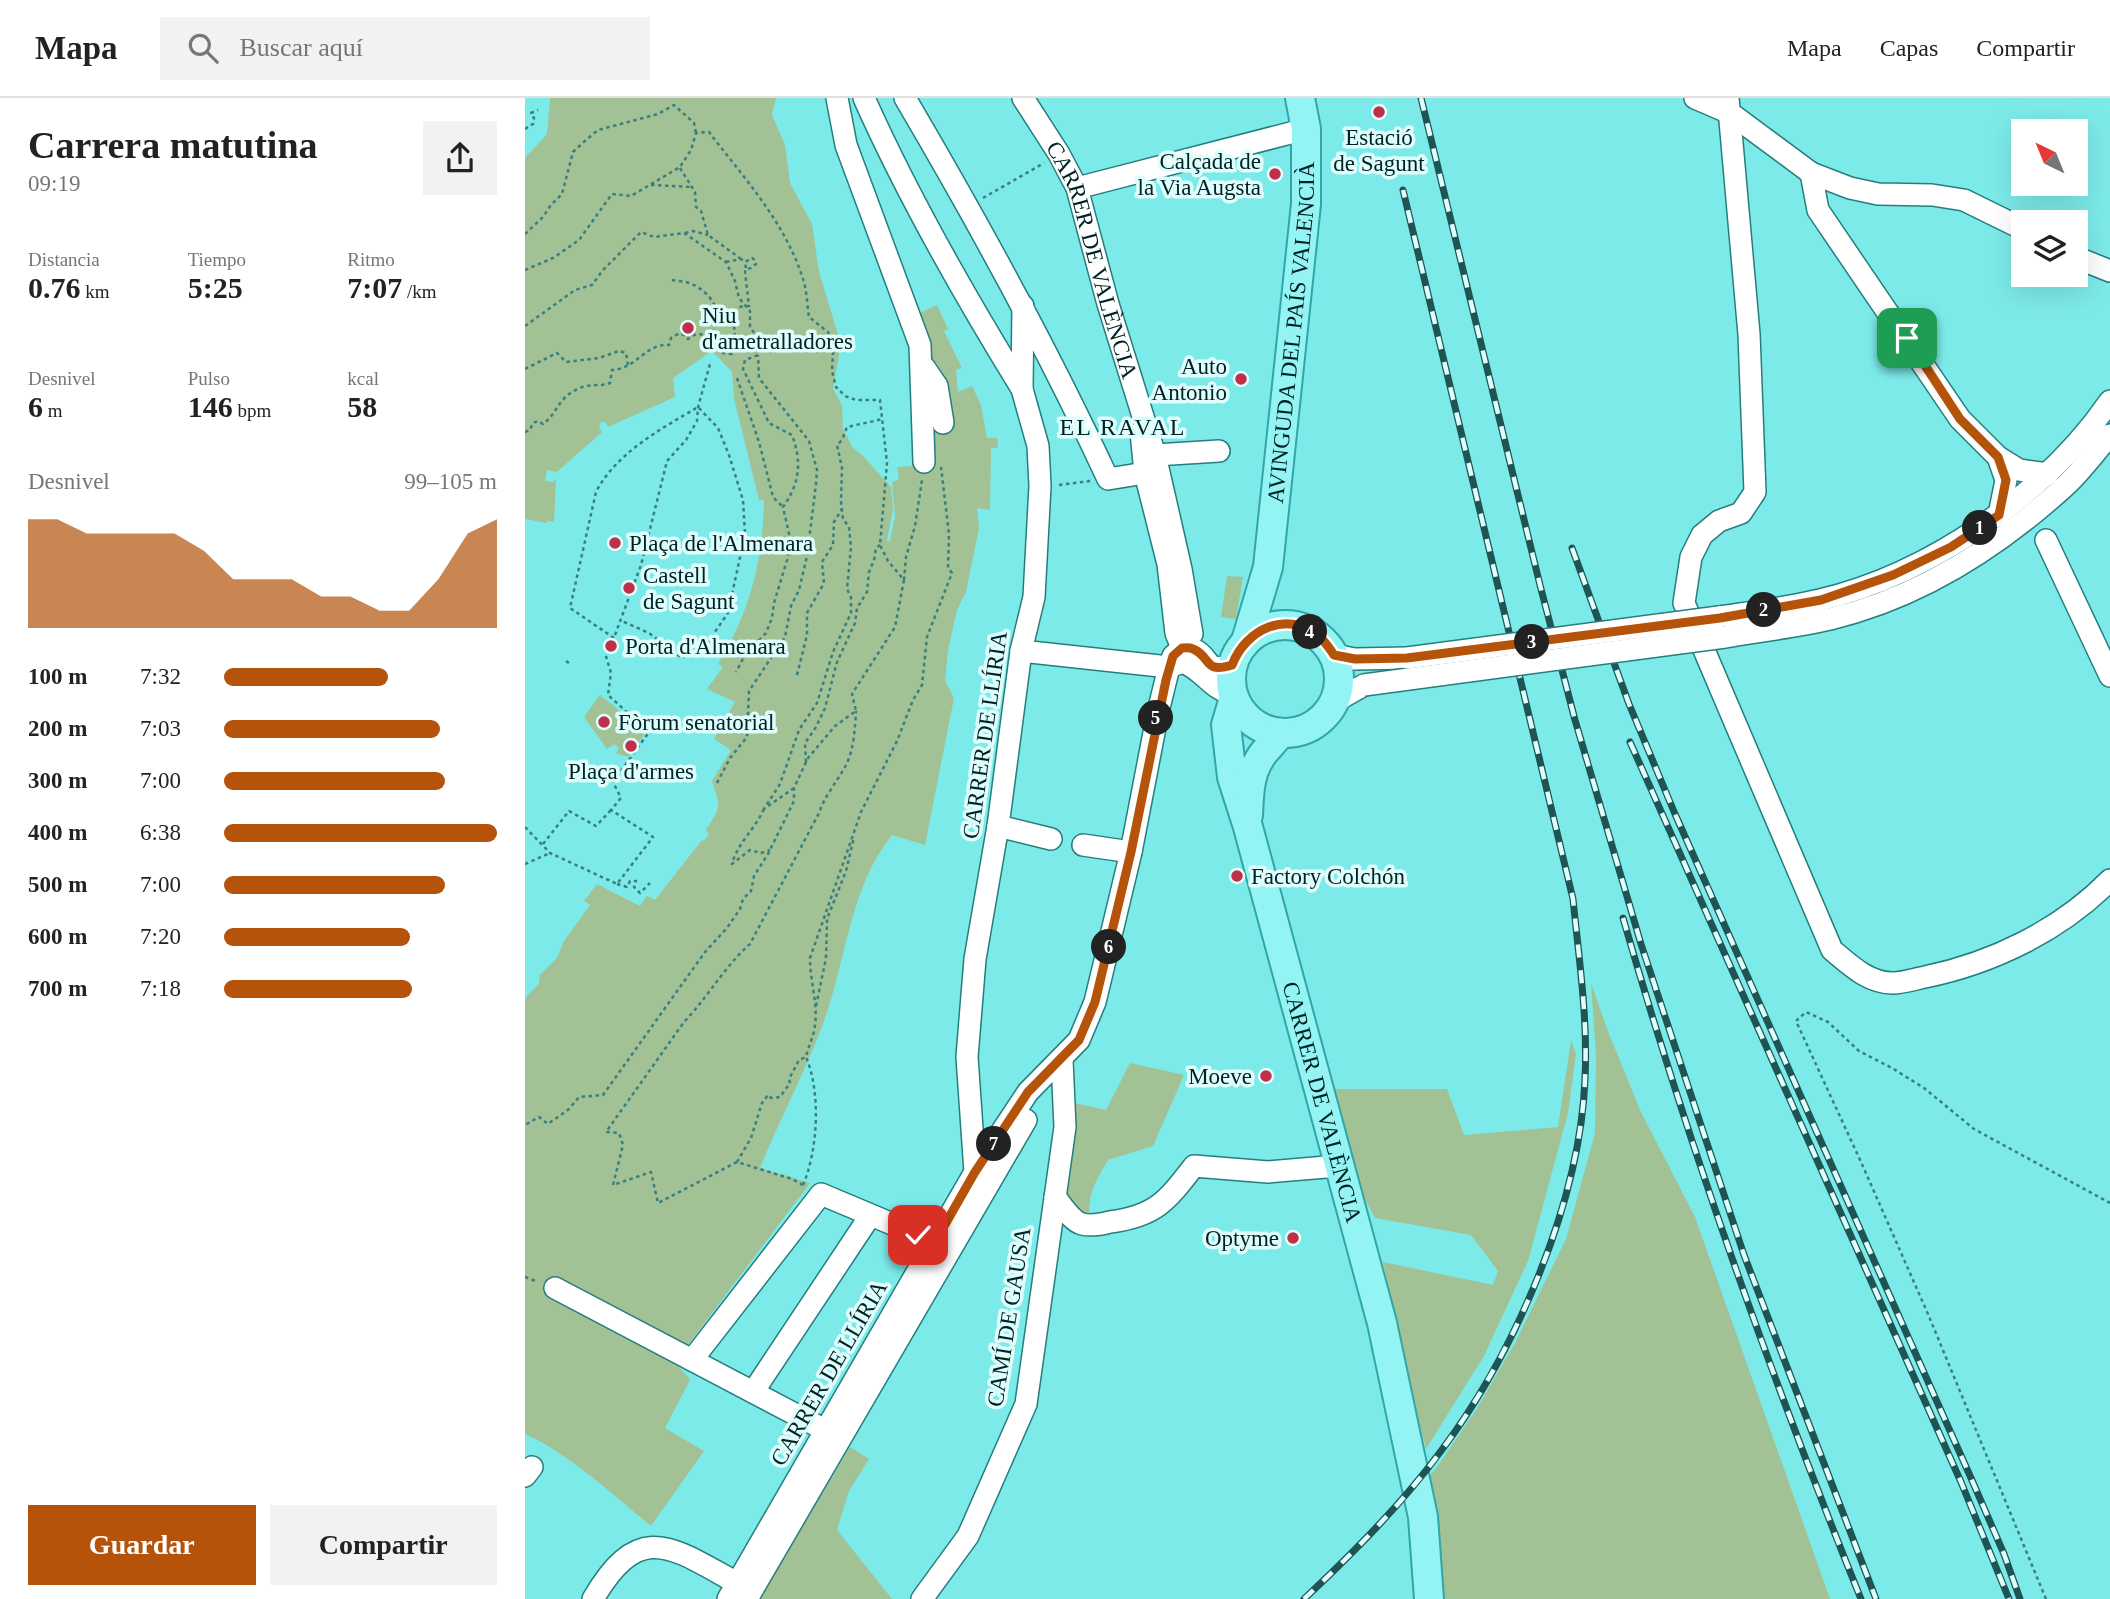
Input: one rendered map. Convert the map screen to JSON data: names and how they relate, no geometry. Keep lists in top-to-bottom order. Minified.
{"streets":{"main road":["CARRER DE VALÈNCIA","AVINGUDA DEL PAÍS VALENCIÀ"],"street":["CARRER DE LLÍRIA","CAMÍ DE GAUSA"]},"crossings":[["CARRER DE VALÈNCIA","AVINGUDA DEL PAÍS VALENCIÀ"],["CARRER DE LLÍRIA","CAMÍ DE GAUSA"]],"districts":["EL RAVAL"],"places":["Estació de Sagunt","Calçada de la Via Augsta","Niu d'ametralladores","Auto Antonio","Plaça de l'Almenara","Castell de Sagunt","Porta d'Almenara","Fòrum senatorial","Plaça d'armes","Factory Colchón","Moeve","Optyme"],"north":"top left","page":{"header":"Mapa","search":"Buscar aquí","nav":["Mapa","Capas","Compartir"],"heading":["Carrera matutina","09:19"],"stats":[["Distancia","0.76 km"],["Tiempo","5:25"],["Ritmo","7:07 /km"],["Desnivel","6 m"],["Pulso","146 bpm"],["kcal","58"]],"chart":["Desnivel","99–105 m"],"pins":["1","2","4","3","5","6","7"],"list":[{"name":"100 m","note":"7:32"},{"name":"200 m","note":"7:03"},{"name":"300 m","note":"7:00"},{"name":"400 m","note":"6:38"},{"name":"500 m","note":"7:00"},{"name":"600 m","note":"7:20"},{"name":"700 m","note":"7:18"}],"buttons":["Guardar","Compartir"]}}
